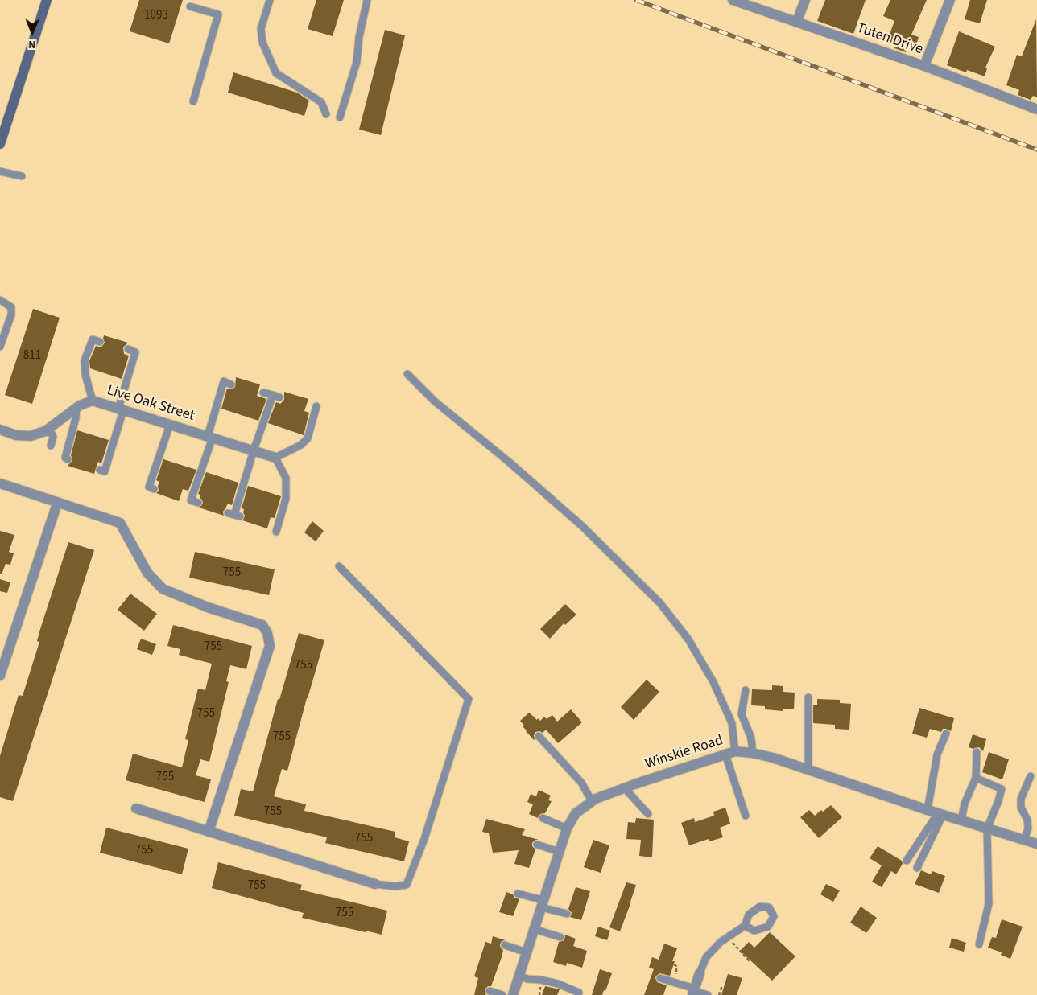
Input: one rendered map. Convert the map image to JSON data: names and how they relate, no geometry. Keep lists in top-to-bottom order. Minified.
{"streets":{"street":["Tuten Drive","Live Oak Street","Winskie Road"]},"house_numbers":["1093","811","755","755","755","755","755","755","755","755","755","755","755"],"north":"bottom"}
